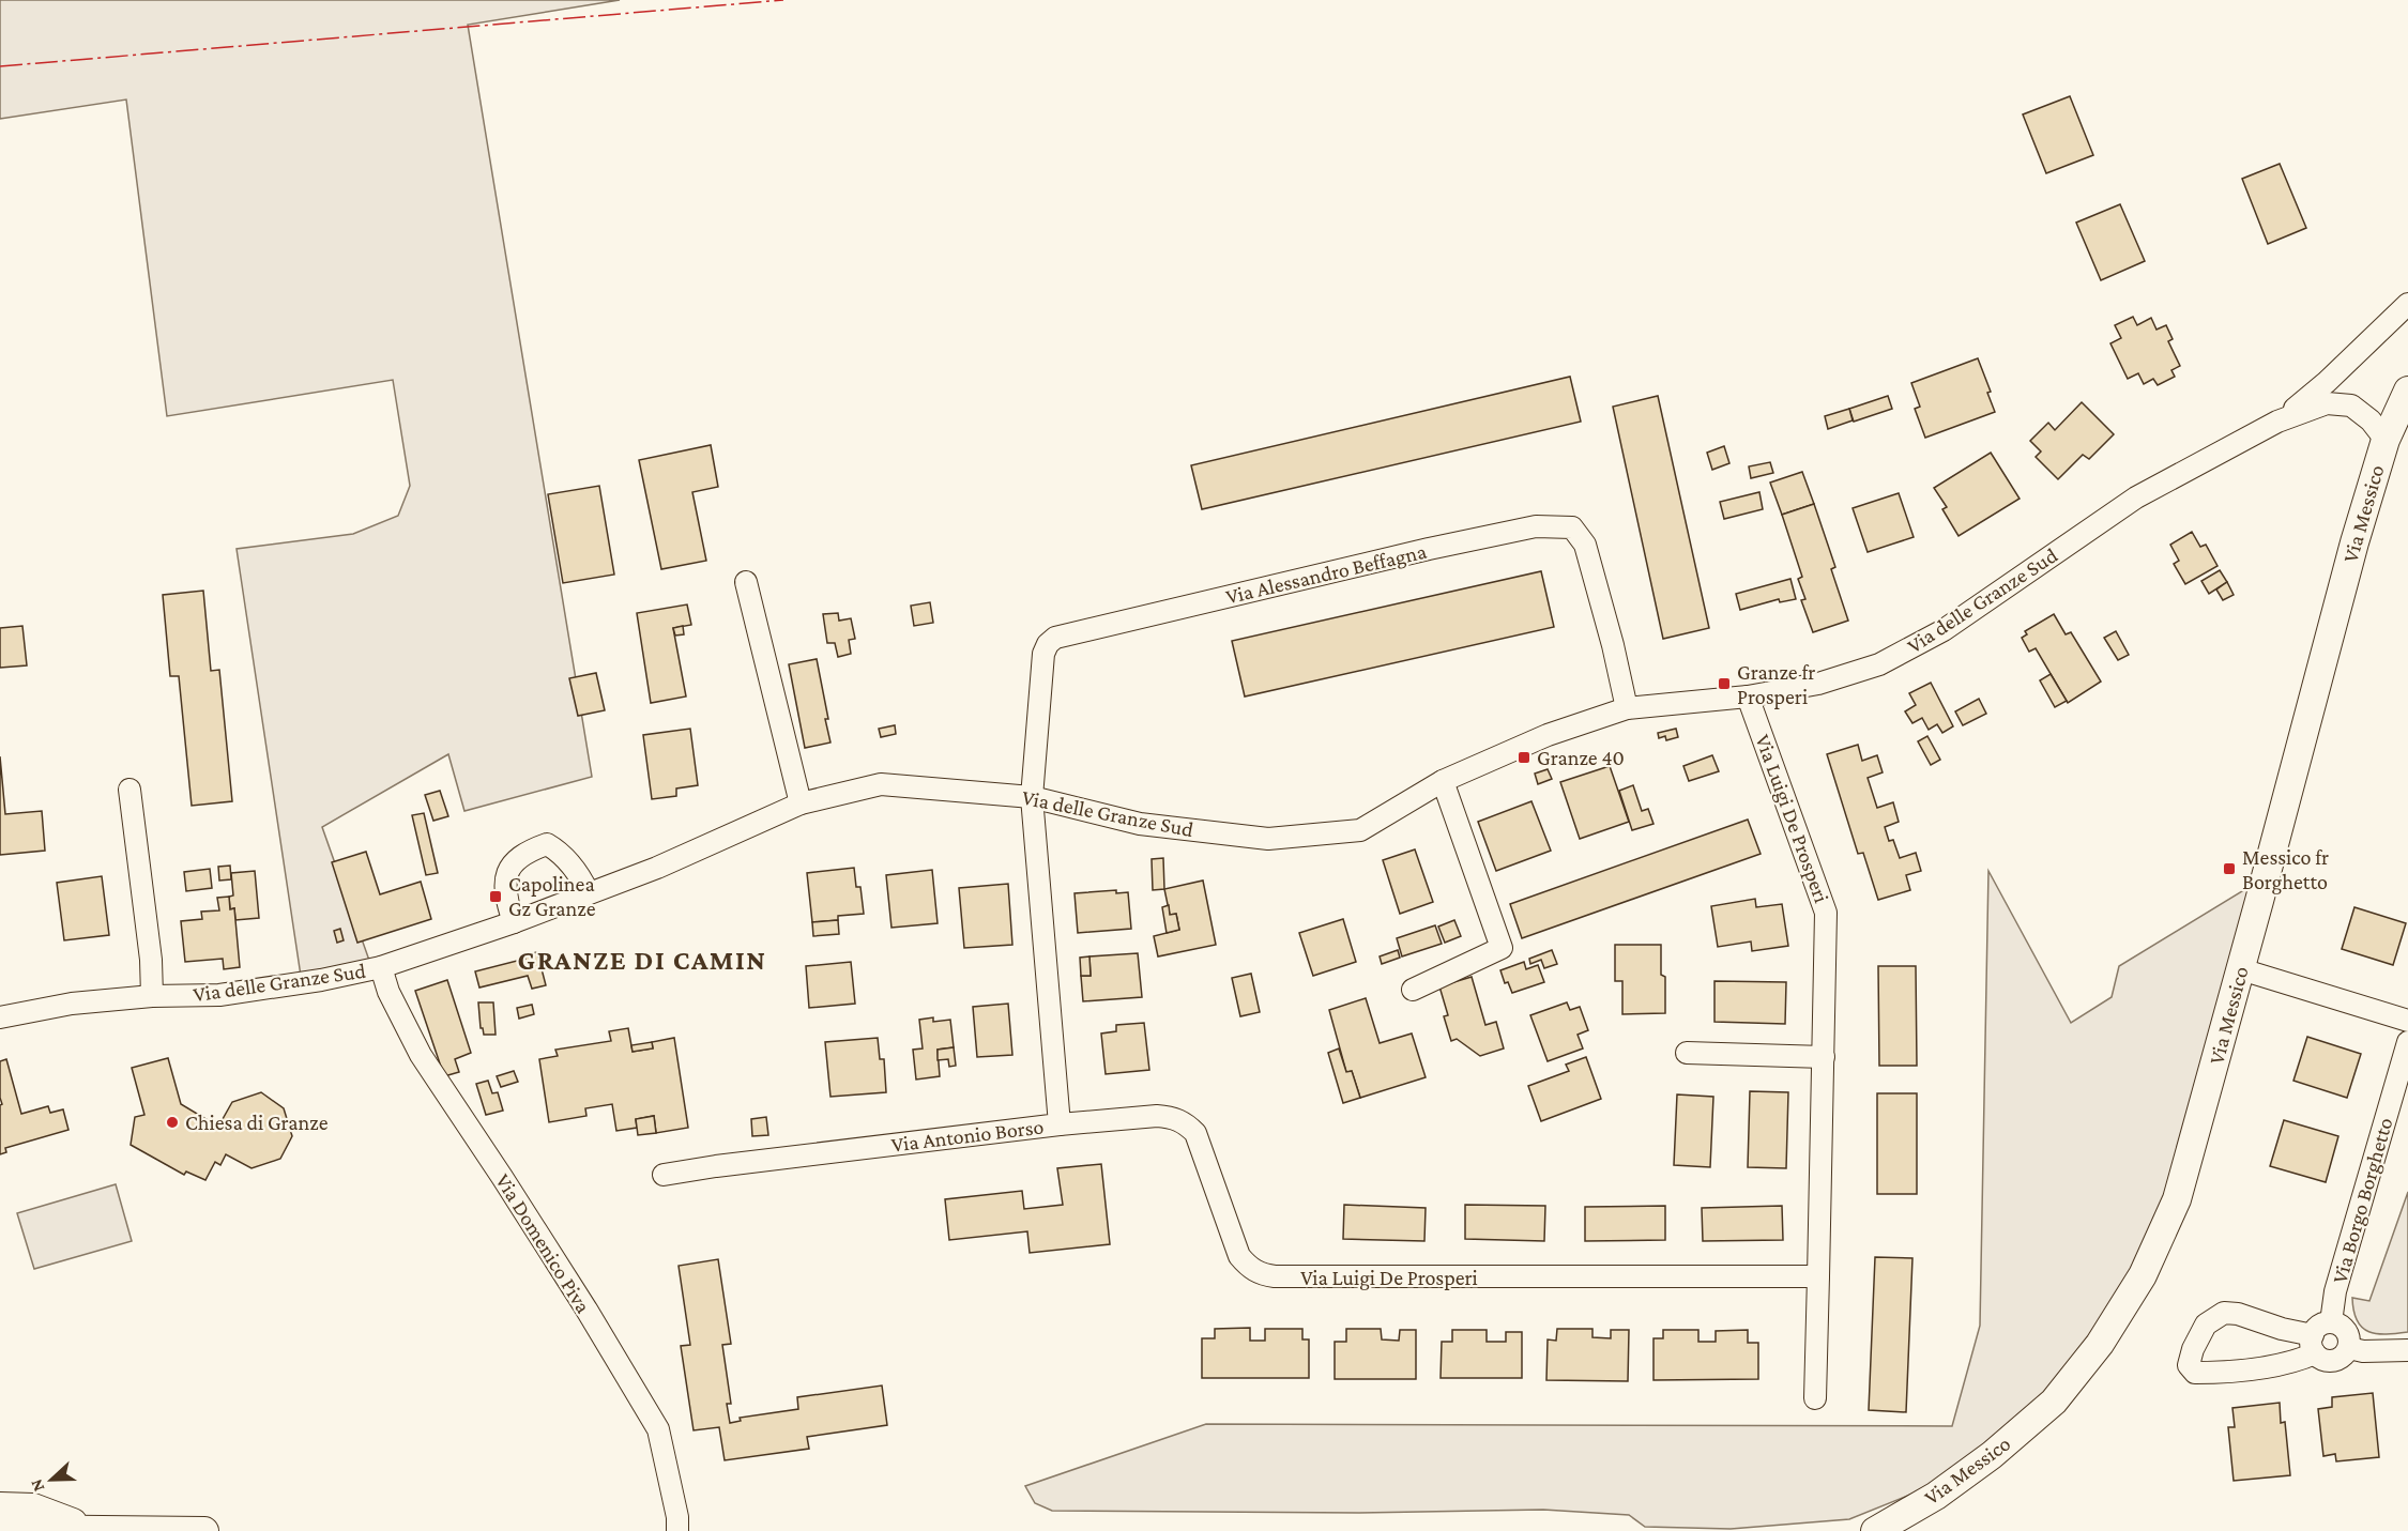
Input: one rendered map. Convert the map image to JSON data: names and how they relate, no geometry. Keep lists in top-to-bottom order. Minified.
{"streets":{"street":["Via Messico","Via Alessandro Beffagna","Via delle Granze Sud","Via Luigi De Prosperi","Via Antonio Borso","Via Borgo Borghetto","Via Domenico Piva"]},"crossings":[["Via Messico","Via delle Granze Sud"],["Via Alessandro Beffagna","Via delle Granze Sud"],["Via Alessandro Beffagna","Via Antonio Borso"],["Via delle Granze Sud","Via Luigi De Prosperi"],["Via delle Granze Sud","Via Antonio Borso"],["Via delle Granze Sud","Via Domenico Piva"],["Via Luigi De Prosperi","Via Antonio Borso"]],"districts":["GRANZE DI CAMIN"],"places":{"transit":["Granze fr Prosperi","Granze 40","Messico fr Borghetto","Capolinea Gz Granze"],"other":["Chiesa di Granze"]},"north":"left"}
